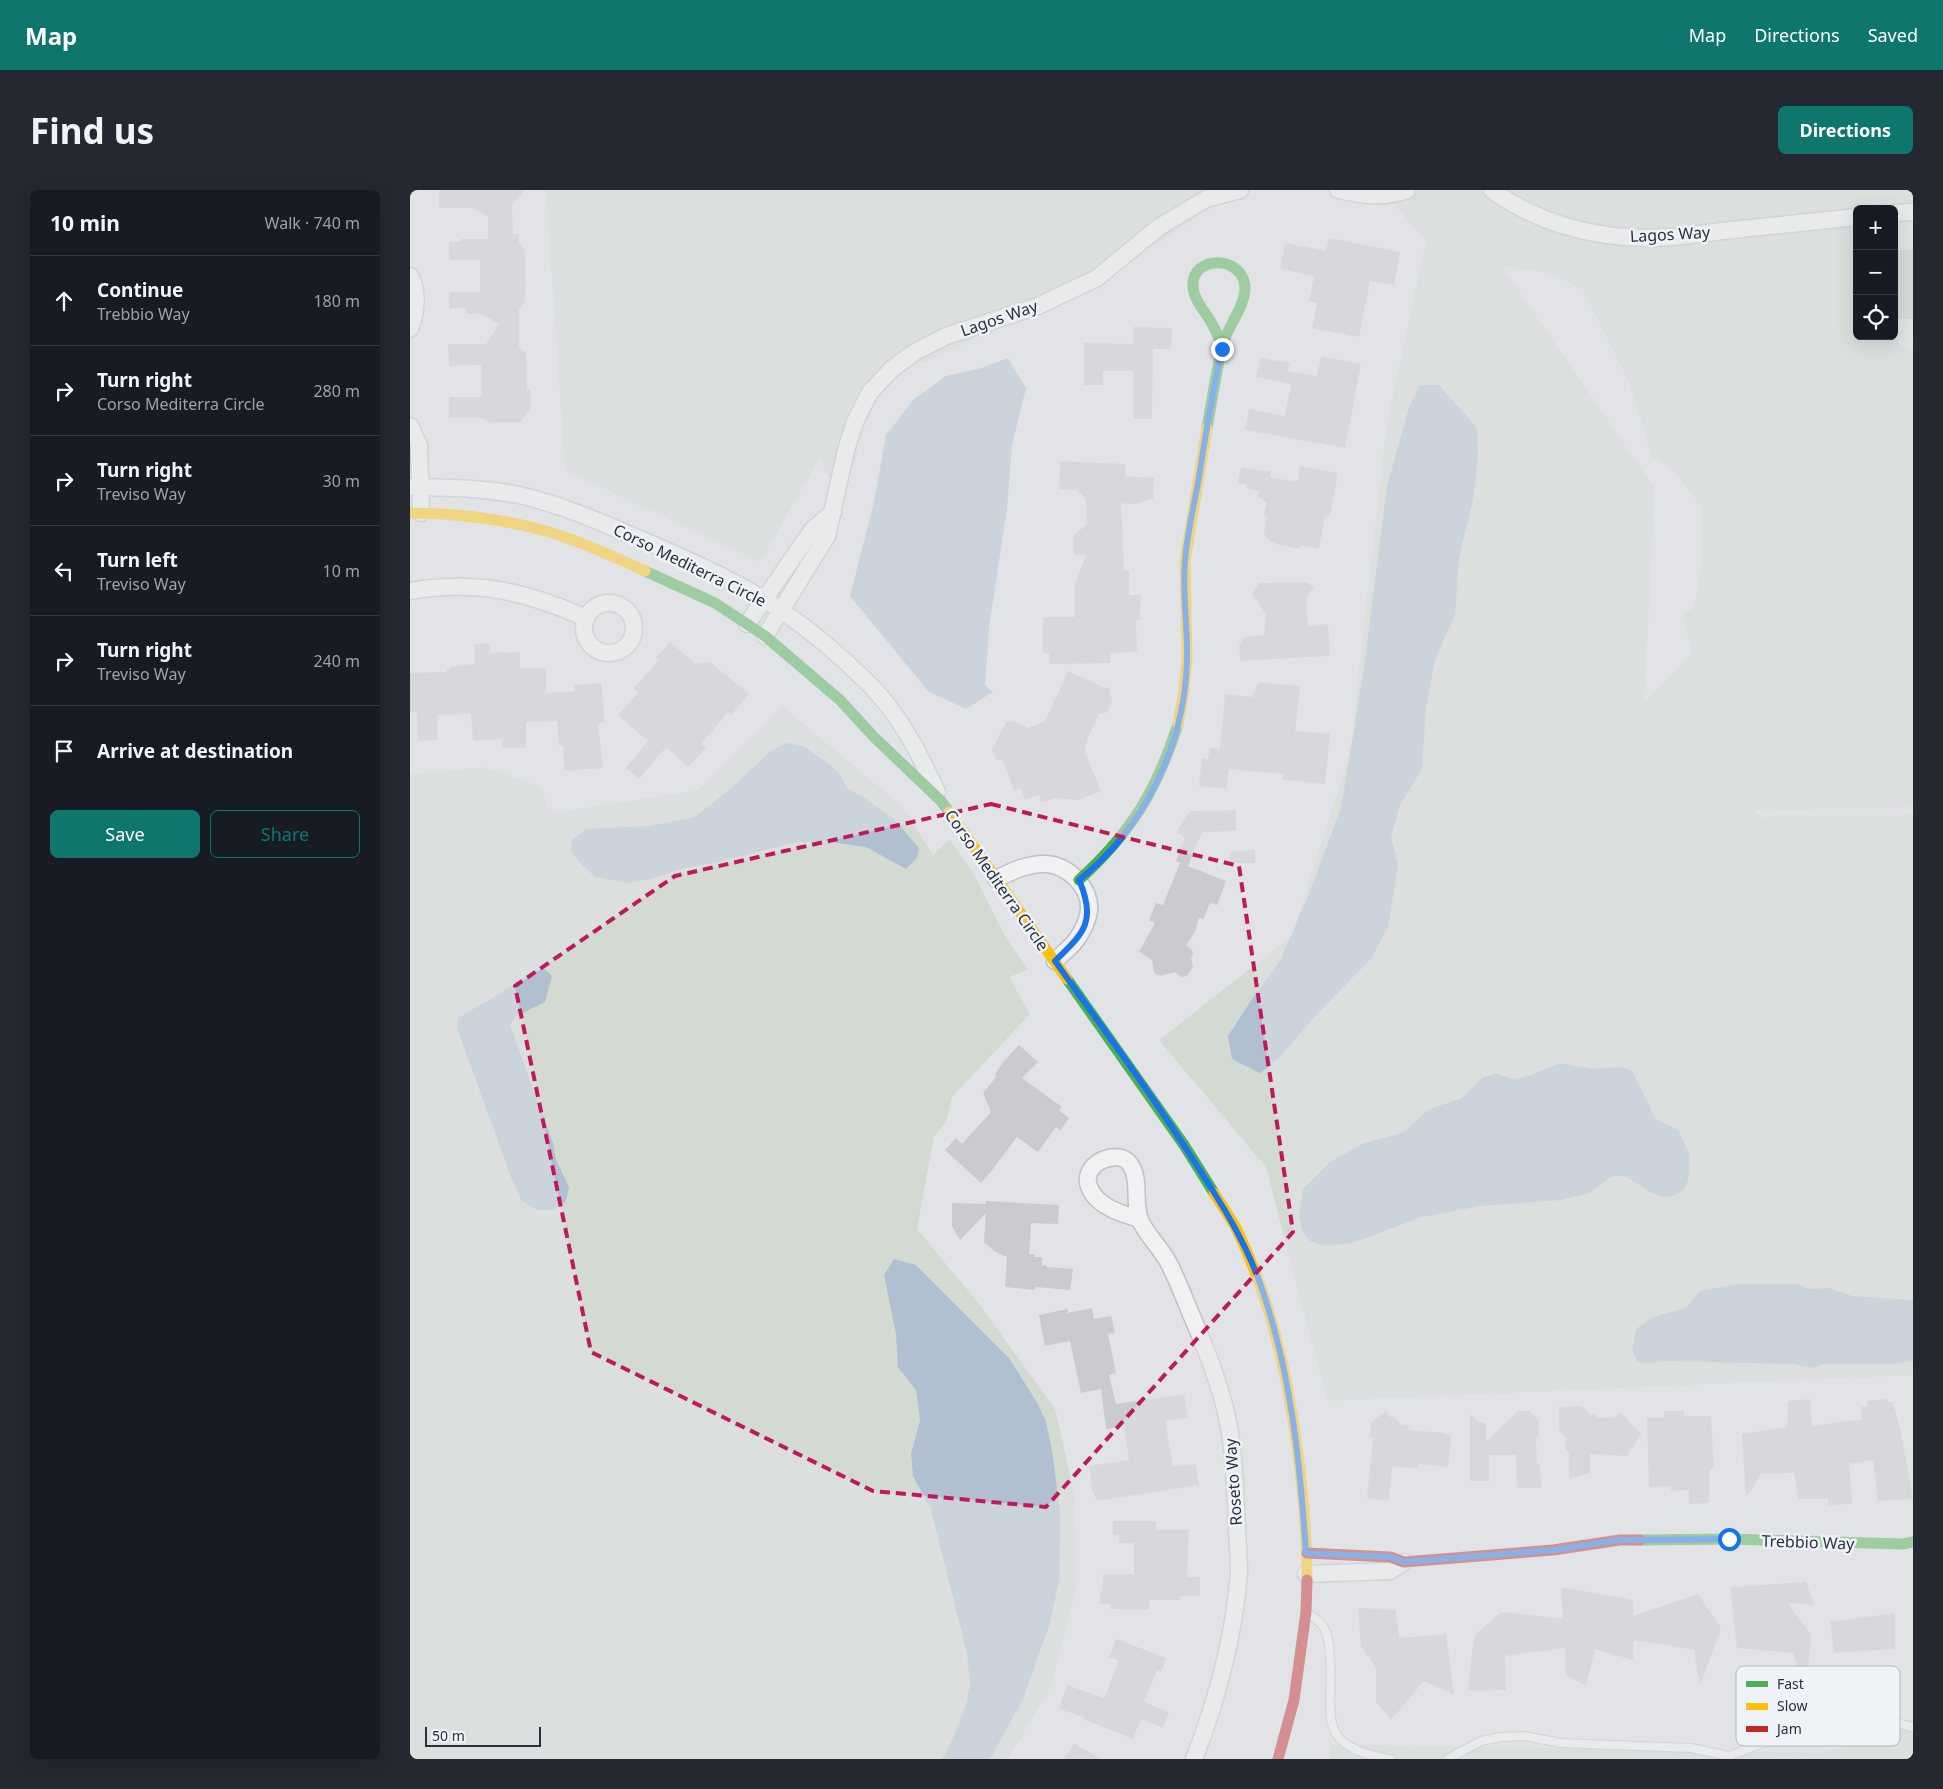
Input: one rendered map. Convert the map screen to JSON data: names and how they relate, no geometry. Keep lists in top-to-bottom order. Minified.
{"streets":{"street":["Lagos Way","Corso Mediterra Circle","Roseto Way","Trebbio Way"]},"crossings":[["Lagos Way","Corso Mediterra Circle"],["Corso Mediterra Circle","Trebbio Way"]],"legend":["Fast","Slow","Jam"],"scale_bar":"50 m","page":{"header":"Map","nav":["Map","Directions","Saved"],"buttons":["Directions",["Save","Share"]],"title":"Find us","heading":["10 min","Walk · 740 m"],"map_buttons":["+","−"],"list":[["Continue","Trebbio Way","180 m"],["Turn right","Corso Mediterra Circle","280 m"],["Turn right","Treviso Way","30 m"],["Turn left","Treviso Way","10 m"],["Turn right","Treviso Way","240 m"],"Arrive at destination"],"scale":"50 m"}}
